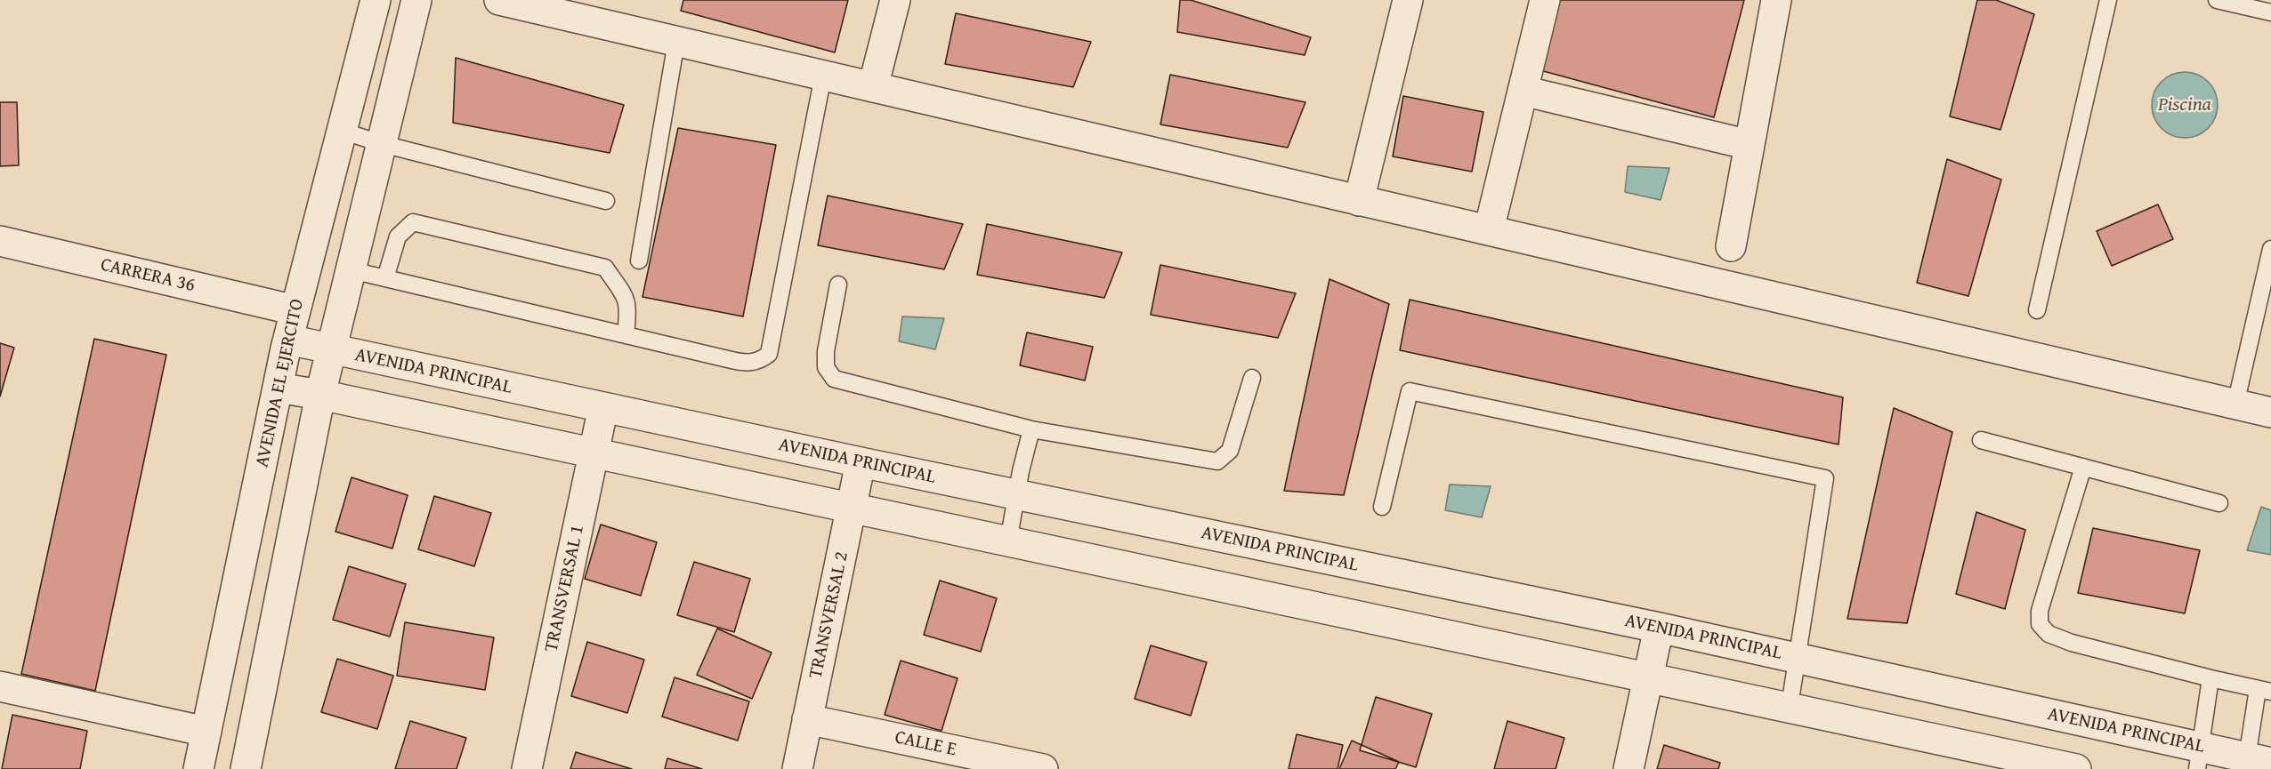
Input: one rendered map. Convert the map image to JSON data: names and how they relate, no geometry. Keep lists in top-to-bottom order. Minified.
{"streets":{"street":["CARRERA 36","AVENIDA PRINCIPAL","AVENIDA EL EJERCITO","TRANSVERSAL 1","TRANSVERSAL 2","CALLE E"]},"crossings":[["CARRERA 36","AVENIDA EL EJERCITO"],["AVENIDA PRINCIPAL","AVENIDA EL EJERCITO"],["AVENIDA PRINCIPAL","TRANSVERSAL 1"],["AVENIDA PRINCIPAL","TRANSVERSAL 2"],["TRANSVERSAL 2","CALLE E"]],"water":["Piscina"]}
